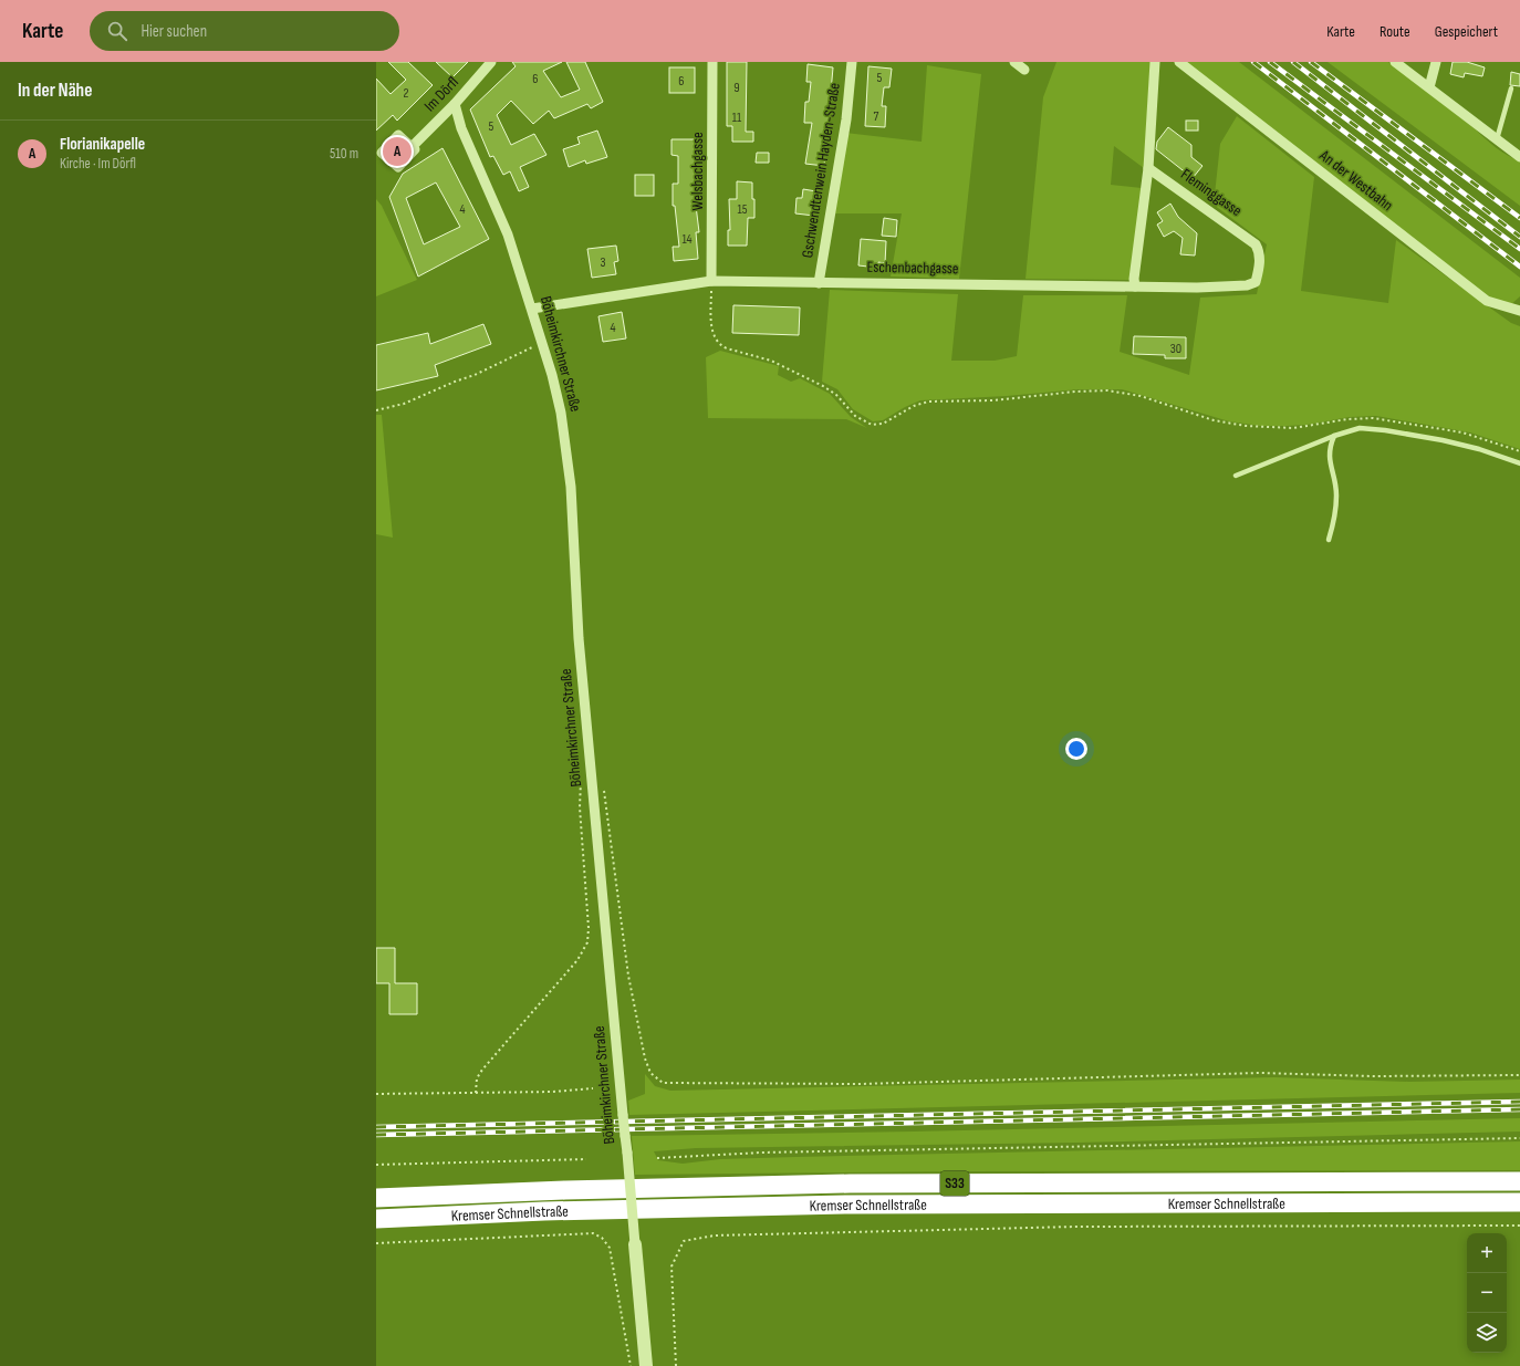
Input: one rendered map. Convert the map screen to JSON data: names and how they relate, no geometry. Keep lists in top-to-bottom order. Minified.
{"streets":{"highway":["S33","Kremser Schnellstraße"],"street":["Im Dörfl","Gschwendtenwein Hayden-Straße","Welsbachgasse","An der Westbahn","Fleminggasse","Eschenbachgasse","Böheimkirchner Straße"]},"crossings":[["Im Dörfl","Böheimkirchner Straße"],["Gschwendtenwein Hayden-Straße","Eschenbachgasse"],["Welsbachgasse","Eschenbachgasse"],["Fleminggasse","Eschenbachgasse"],["Eschenbachgasse","Böheimkirchner Straße"]],"house_numbers":["5","6","6","9","2","7","11","5","4","15","14","3","4","30"],"page":{"header":"Karte","search":"Hier suchen","nav":["Karte","Route","Gespeichert"],"heading":"In der Nähe","list":[{"mark":"A","name":"Florianikapelle","note":"Kirche · Im Dörfl","value":"510 m"}],"pins":"A","map_buttons":["+","−"]}}
